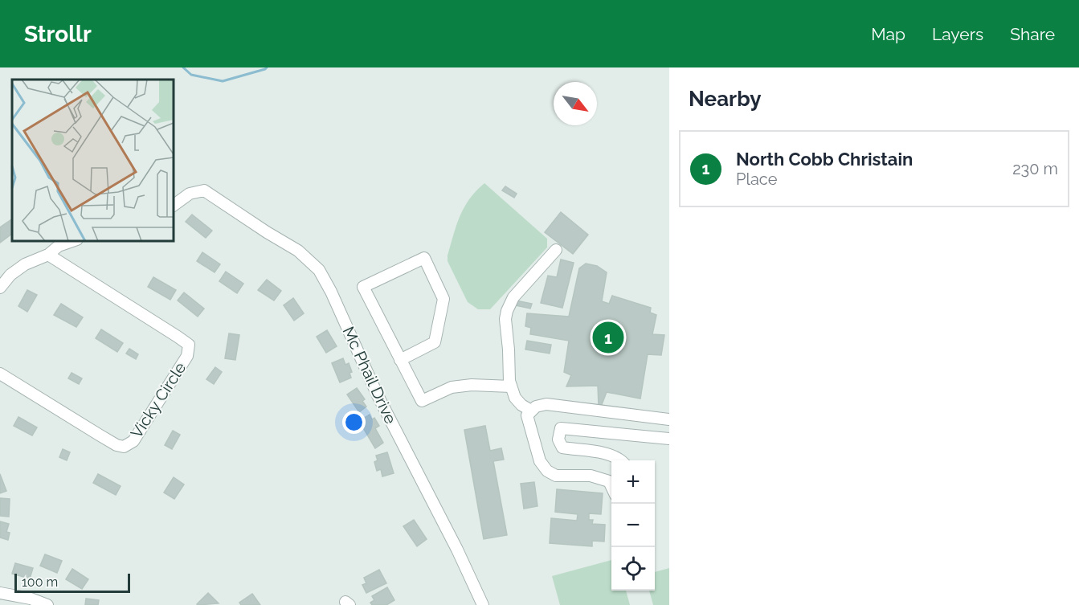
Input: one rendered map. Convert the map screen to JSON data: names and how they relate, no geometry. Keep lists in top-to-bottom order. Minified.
{"streets":{"street":["Mc Phail Drive","Vicky Circle"]},"scale_bar":"100 m","north":"bottom right","page":{"header":"Strollr","nav":["Map","Layers","Share"],"heading":"Nearby","list":[{"mark":"1","name":"North Cobb Christain","note":"Place","value":"230 m"}],"pins":"1","map_buttons":["+","−"],"scale":"100 m"}}
